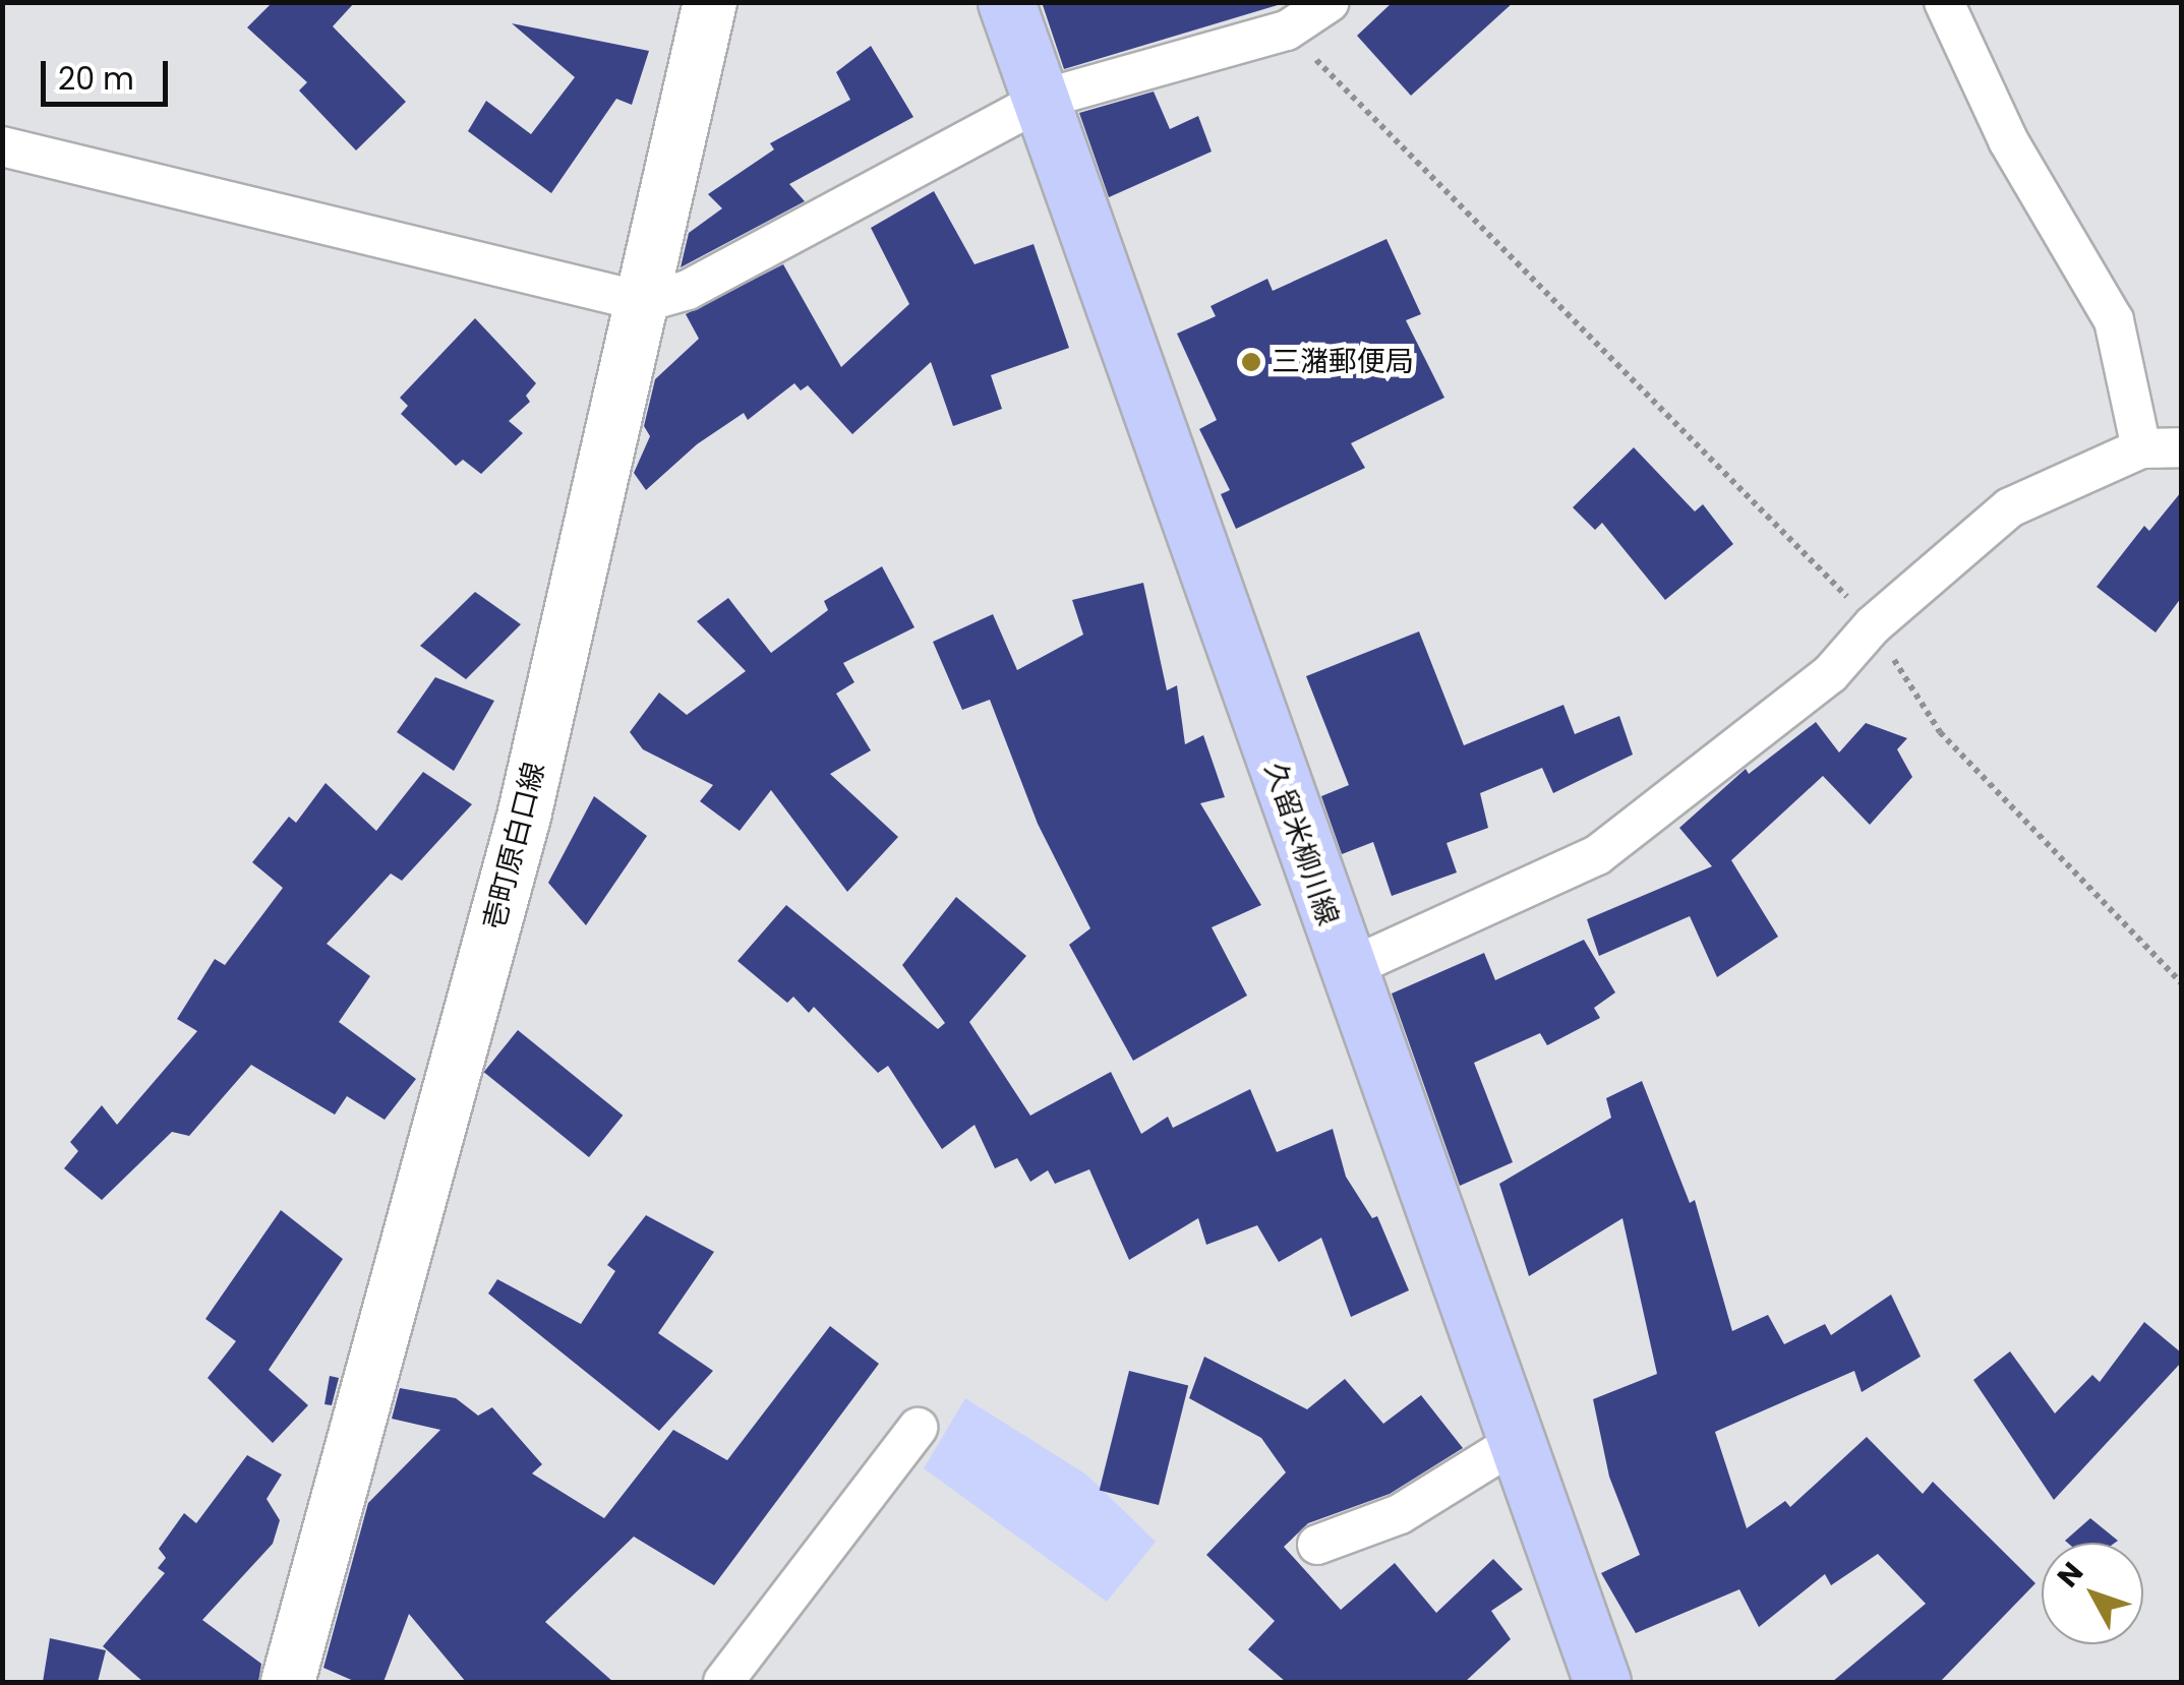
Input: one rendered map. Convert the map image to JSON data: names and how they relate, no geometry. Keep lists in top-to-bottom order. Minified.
{"streets":{"main road":["久留米柳川線","壱町原白口線"]},"places":["三潴郵便局"],"scale_bar":"20 m","north":"top left"}
